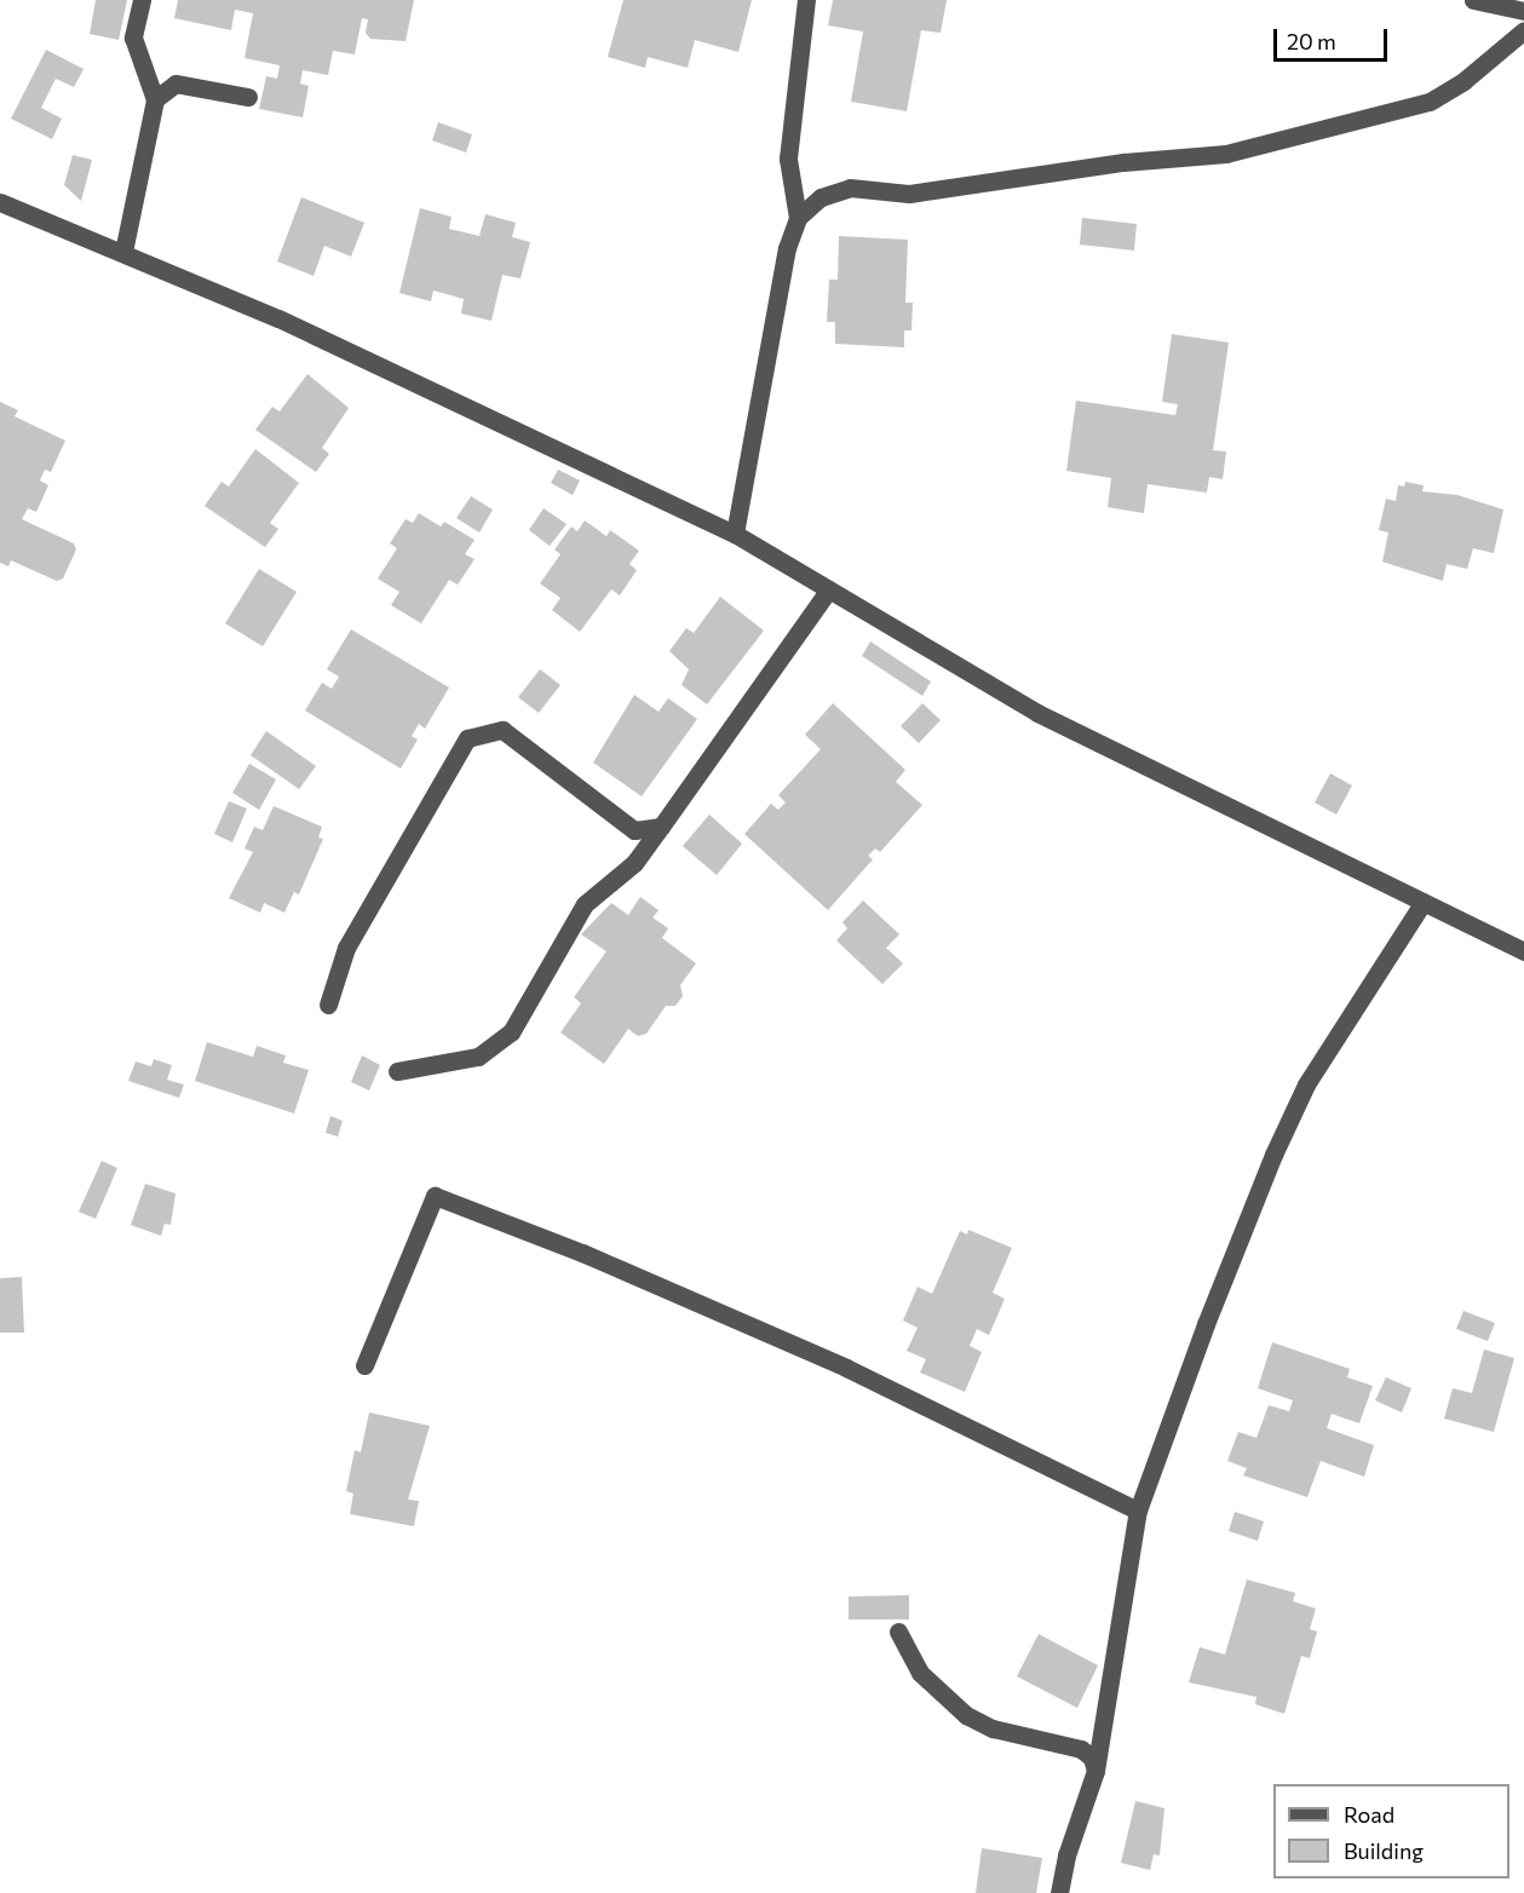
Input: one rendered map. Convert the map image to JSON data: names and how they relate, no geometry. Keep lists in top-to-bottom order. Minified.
{"legend":["Road","Building"],"scale_bar":"20 m"}
